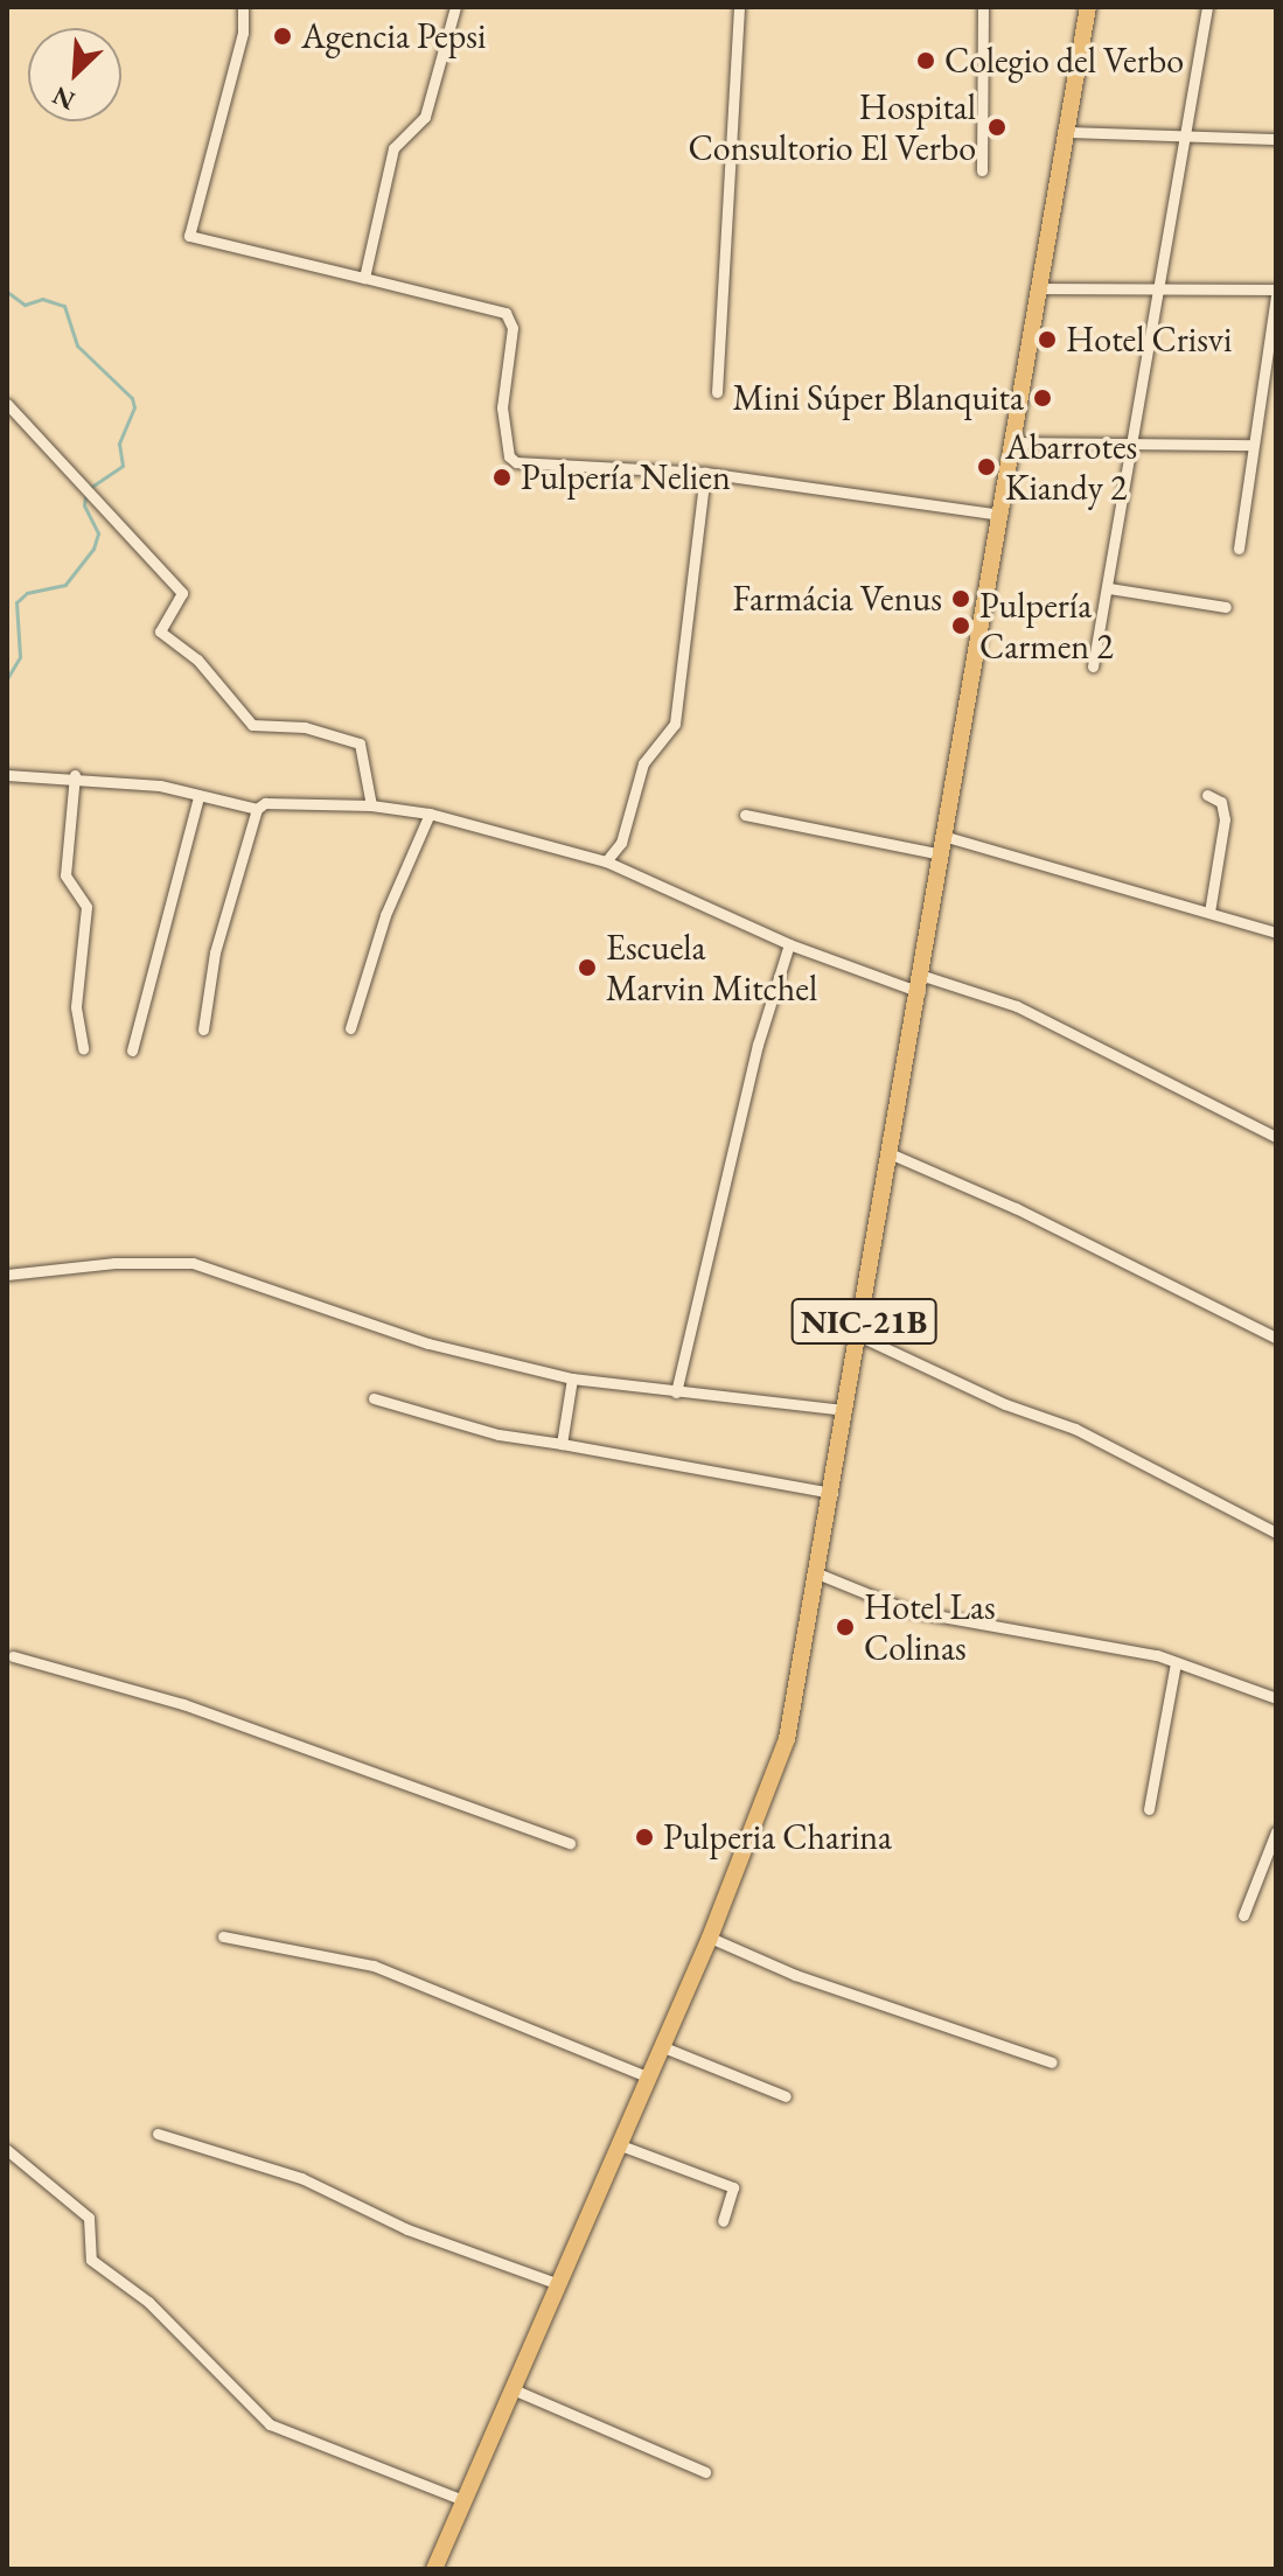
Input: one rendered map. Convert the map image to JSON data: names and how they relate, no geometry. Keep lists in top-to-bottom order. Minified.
{"streets":{"highway":["NIC-21B"]},"places":["Agencia Pepsi","Colegio del Verbo","Hospital Consultorio El Verbo","Hotel Crisvi","Mini Súper Blanquita","Abarrotes Kiandy 2","Pulpería Nelien","Farmácia Venus","Pulpería Carmen 2","Escuela Marvin Mitchel","Hotel Las Colinas","Pulperia Charina"],"north":"bottom left"}
